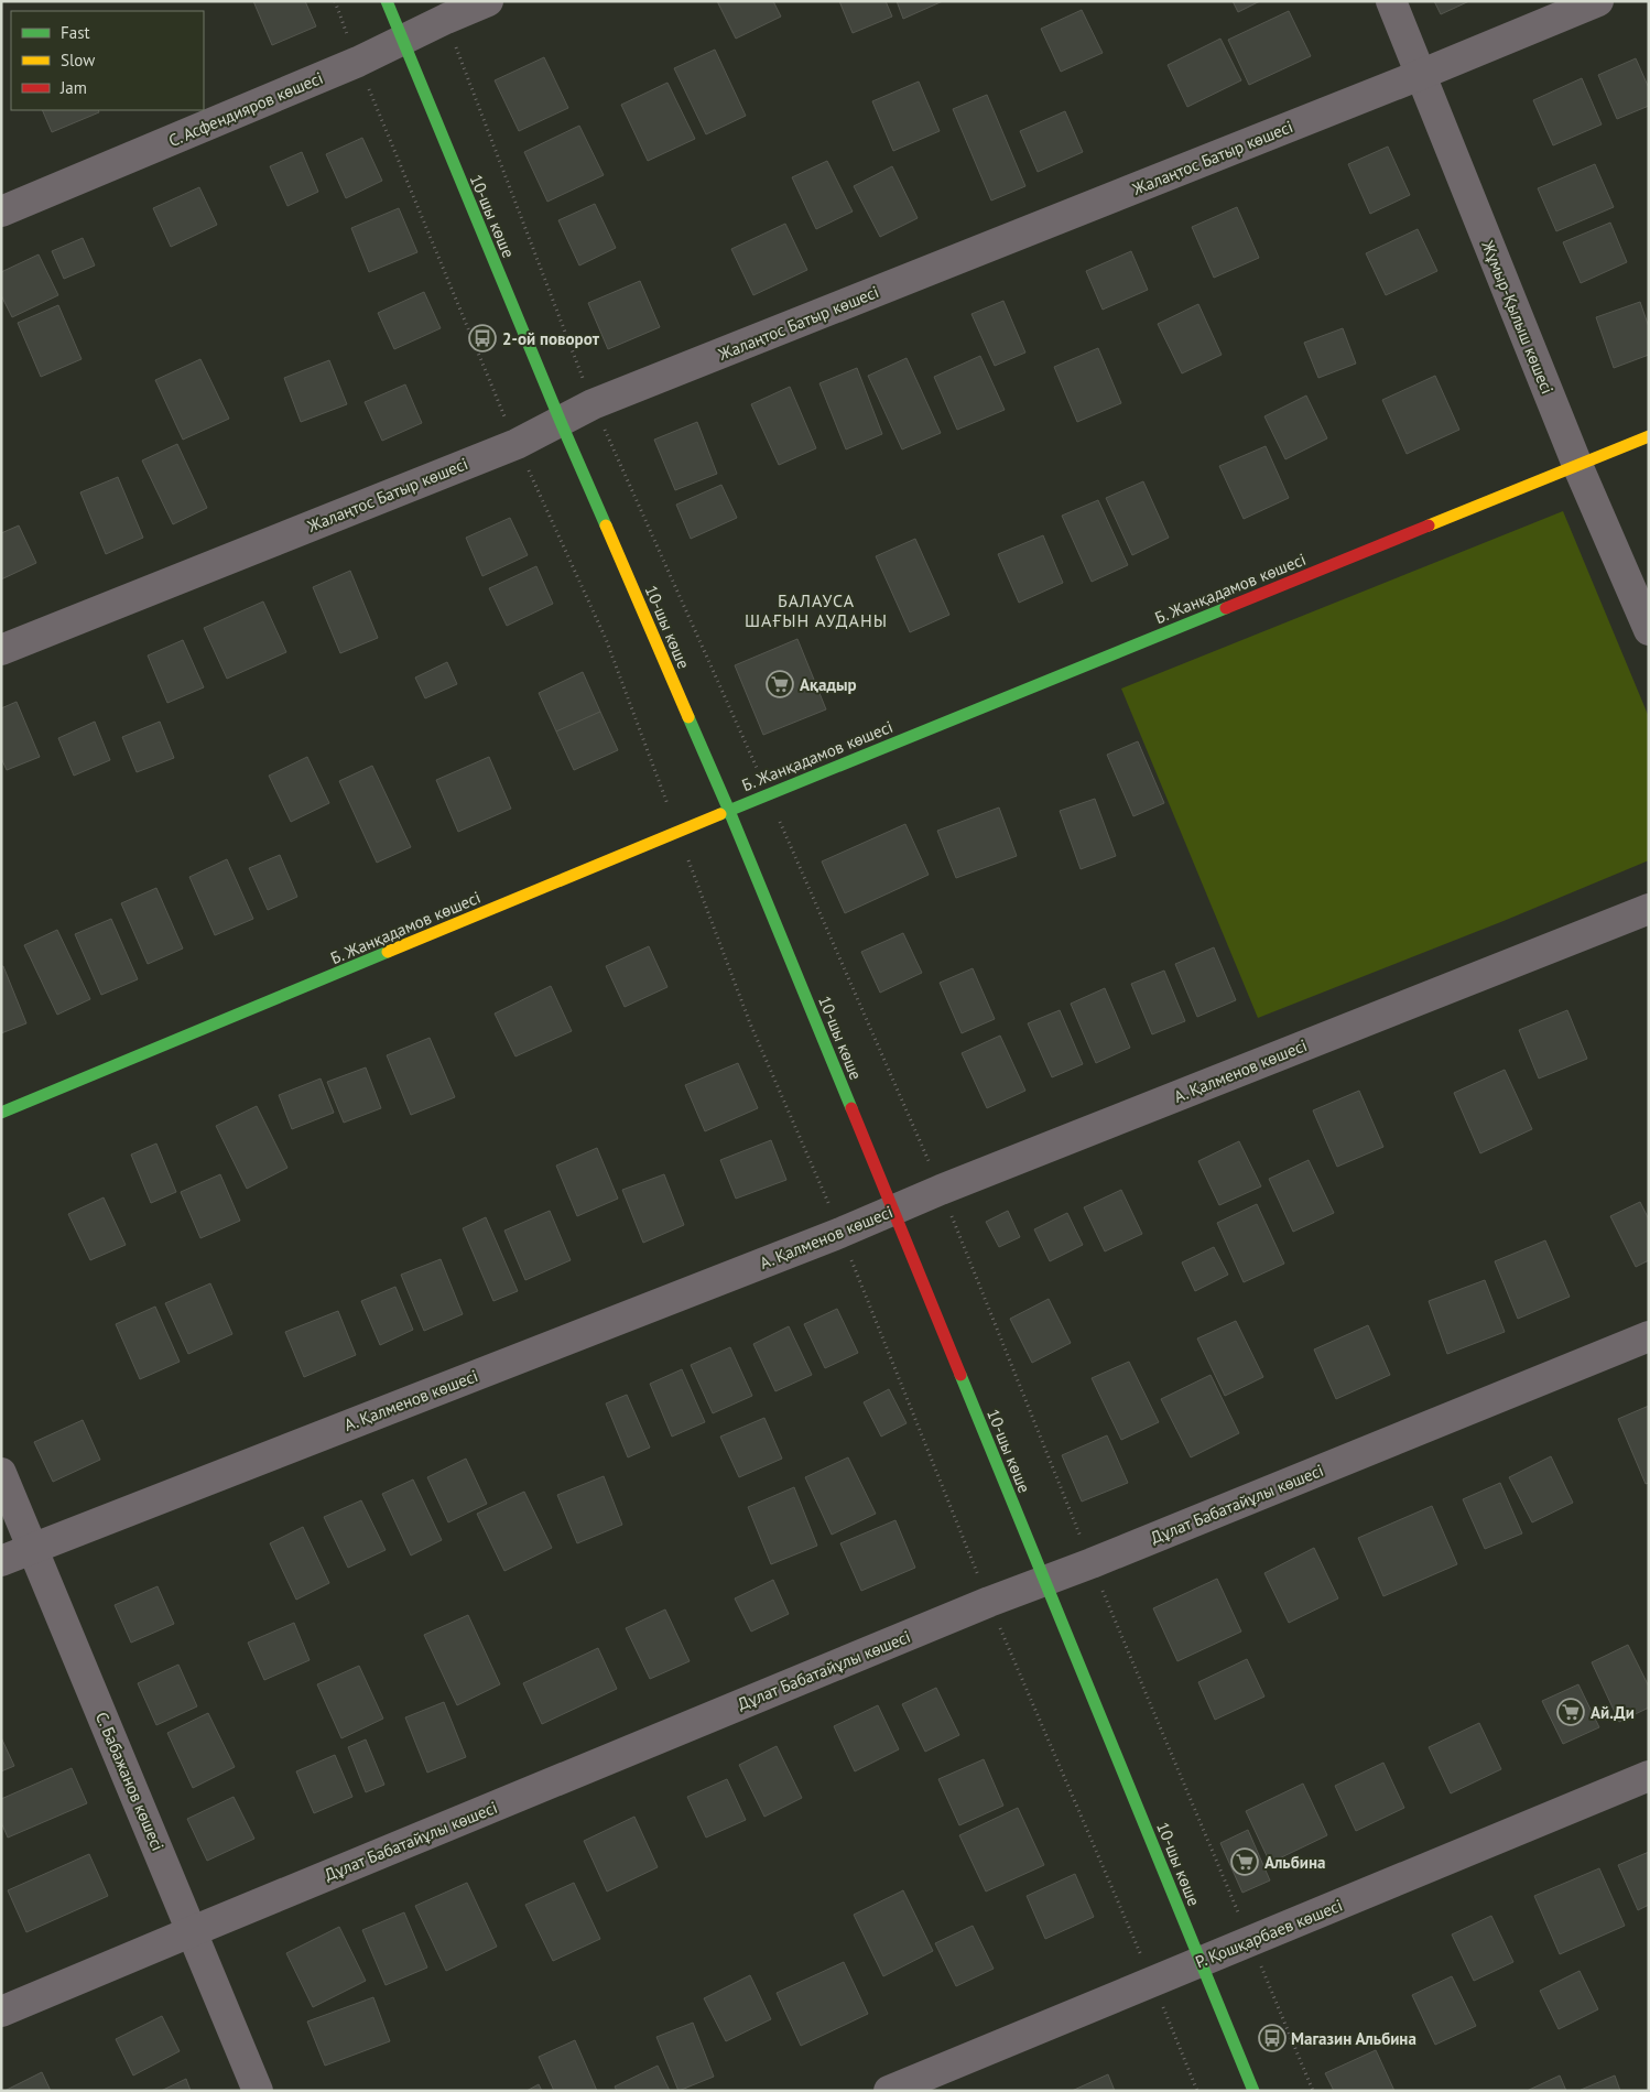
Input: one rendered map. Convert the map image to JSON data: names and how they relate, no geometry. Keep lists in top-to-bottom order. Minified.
{"streets":{"street":["С. Асфендияров көшесі","Жалаңтос Батыр көшесі","10-шы көше","Жұмыр-Қылыш көшесі","Б. Жанқадамов көшесі","А. Қалменов көшесі","Дұлат Бабатайұлы көшесі","С. Бабажанов көшесі","Р. Қошқарбаев көшесі"]},"crossings":[["С. Асфендияров көшесі","10-шы көше"],["Жалаңтос Батыр көшесі","10-шы көше"],["Жалаңтос Батыр көшесі","Жұмыр-Қылыш көшесі"],["10-шы көше","Б. Жанқадамов көшесі"],["10-шы көше","А. Қалменов көшесі"],["10-шы көше","Дұлат Бабатайұлы көшесі"],["10-шы көше","Р. Қошқарбаев көшесі"],["Жұмыр-Қылыш көшесі","Б. Жанқадамов көшесі"],["А. Қалменов көшесі","С. Бабажанов көшесі"],["Дұлат Бабатайұлы көшесі","С. Бабажанов көшесі"]],"districts":["БАЛАУСА ШАҒЫН АУДАНЫ"],"places":{"bus stop":["2-ой поворот","Магазин Альбина"],"supermarket":["Ақадыр","Ай.Ди","Альбина"]},"legend":["Fast","Slow","Jam"]}
